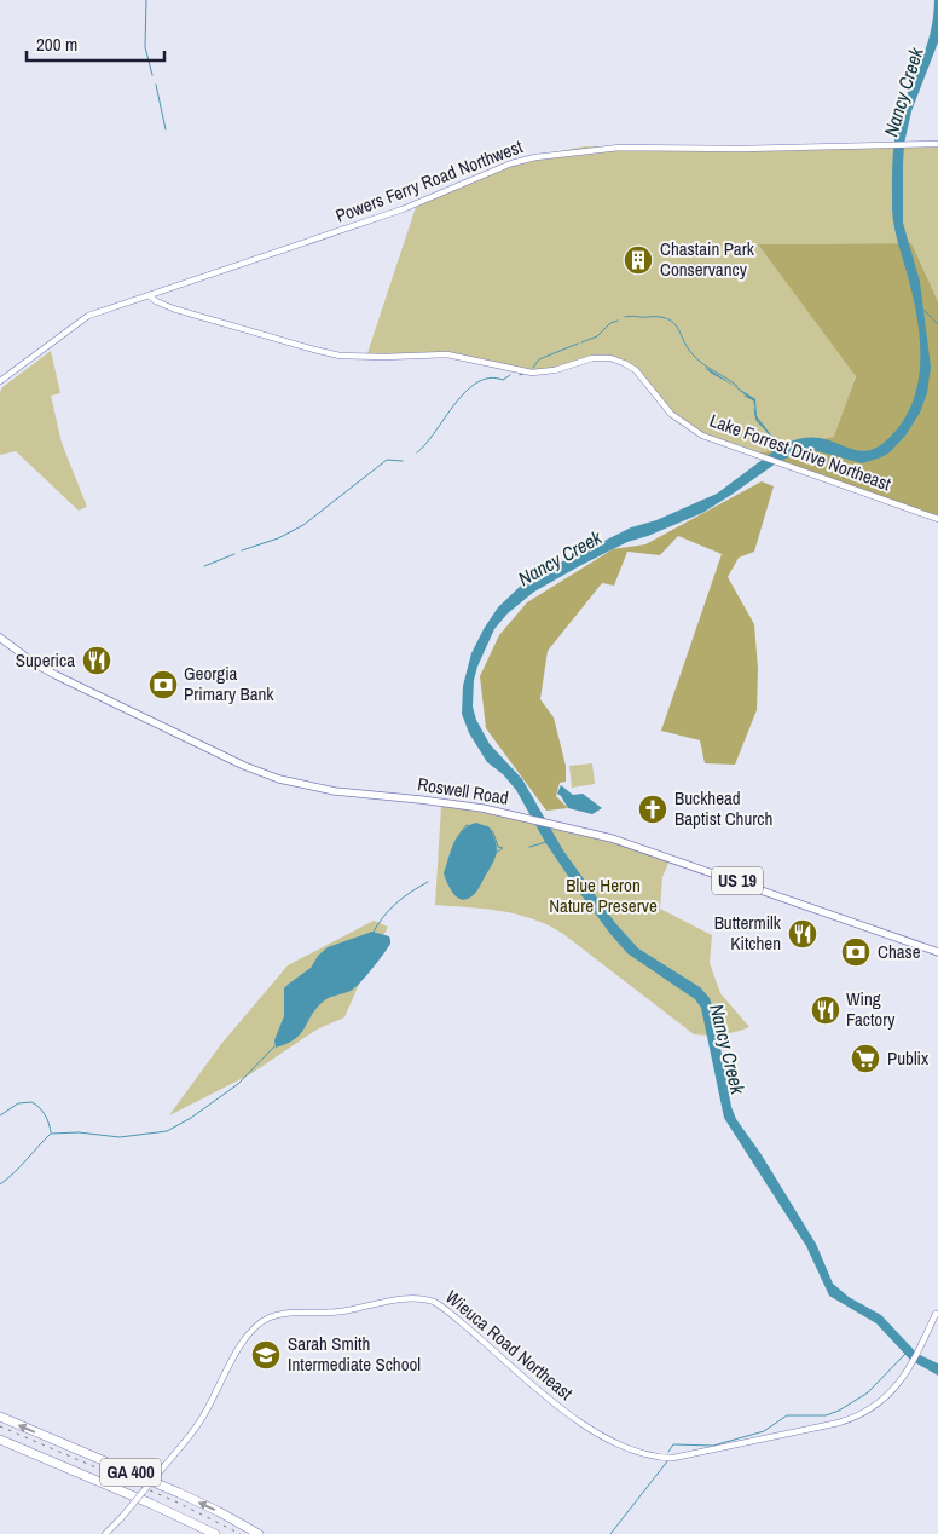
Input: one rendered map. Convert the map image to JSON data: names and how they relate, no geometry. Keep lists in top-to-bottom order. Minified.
{"streets":{"highway":["GA 400"],"main road":["Roswell Road","US 19"],"street":["Powers Ferry Road Northwest","Lake Forrest Drive Northeast","Wieuca Road Northeast"]},"crossings":[["Powers Ferry Road Northwest","Lake Forrest Drive Northeast"]],"water":["Nancy Creek"],"parks":["Blue Heron Nature Preserve"],"places":{"building":["Chastain Park Conservancy"],"restaurant":["Superica","Buttermilk Kitchen","Wing Factory"],"bank":["Georgia Primary Bank","Chase"],"church":["Buckhead Baptist Church"],"supermarket":["Publix"],"school or university":["Sarah Smith Intermediate School"]},"scale_bar":"200 m"}
